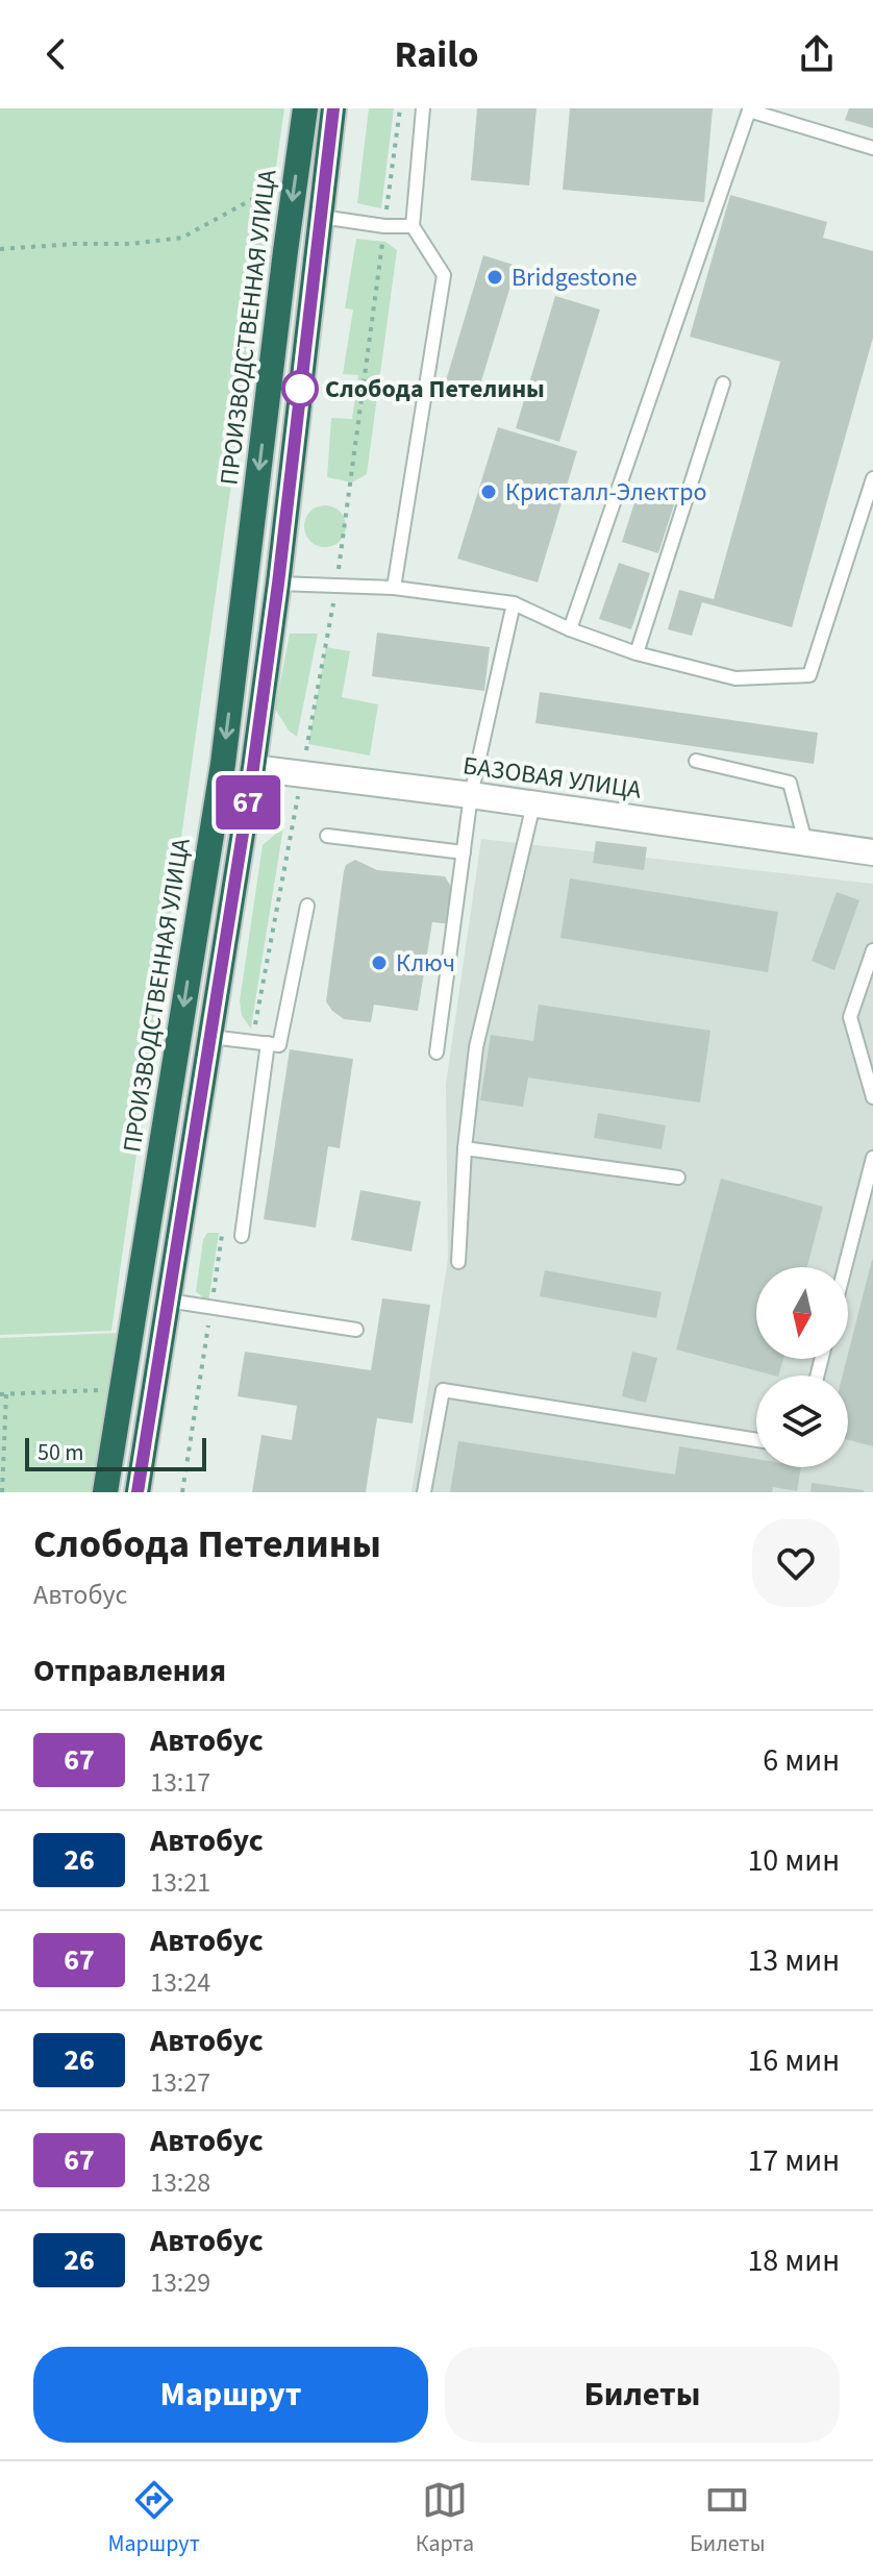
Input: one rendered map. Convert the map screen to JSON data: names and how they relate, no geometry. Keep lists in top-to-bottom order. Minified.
{"streets":{"highway":["ПРОИЗВОДСТВЕННАЯ УЛИЦА","БАЗОВАЯ УЛИЦА"]},"crossings":[["ПРОИЗВОДСТВЕННАЯ УЛИЦА","БАЗОВАЯ УЛИЦА"]],"places":["Bridgestone","Слобода Петелины","Кристалл-Электро","Ключ"],"lines":["bus line 67"],"scale_bar":"50 m","north":"bottom","page":{"header":"Railo","on_map":"67","scale":"50 m","heading":[["Слобода Петелины","Автобус"],"Отправления"],"list":[{"mark":"67","name":"Автобус","note":"13:17","value":"6 мин"},{"mark":"26","name":"Автобус","note":"13:21","value":"10 мин"},{"mark":"67","name":"Автобус","note":"13:24","value":"13 мин"},{"mark":"26","name":"Автобус","note":"13:27","value":"16 мин"},{"mark":"67","name":"Автобус","note":"13:28","value":"17 мин"},{"mark":"26","name":"Автобус","note":"13:29","value":"18 мин"}],"buttons":["Маршрут","Билеты"],"tabs":["Маршрут","Карта","Билеты"]}}
